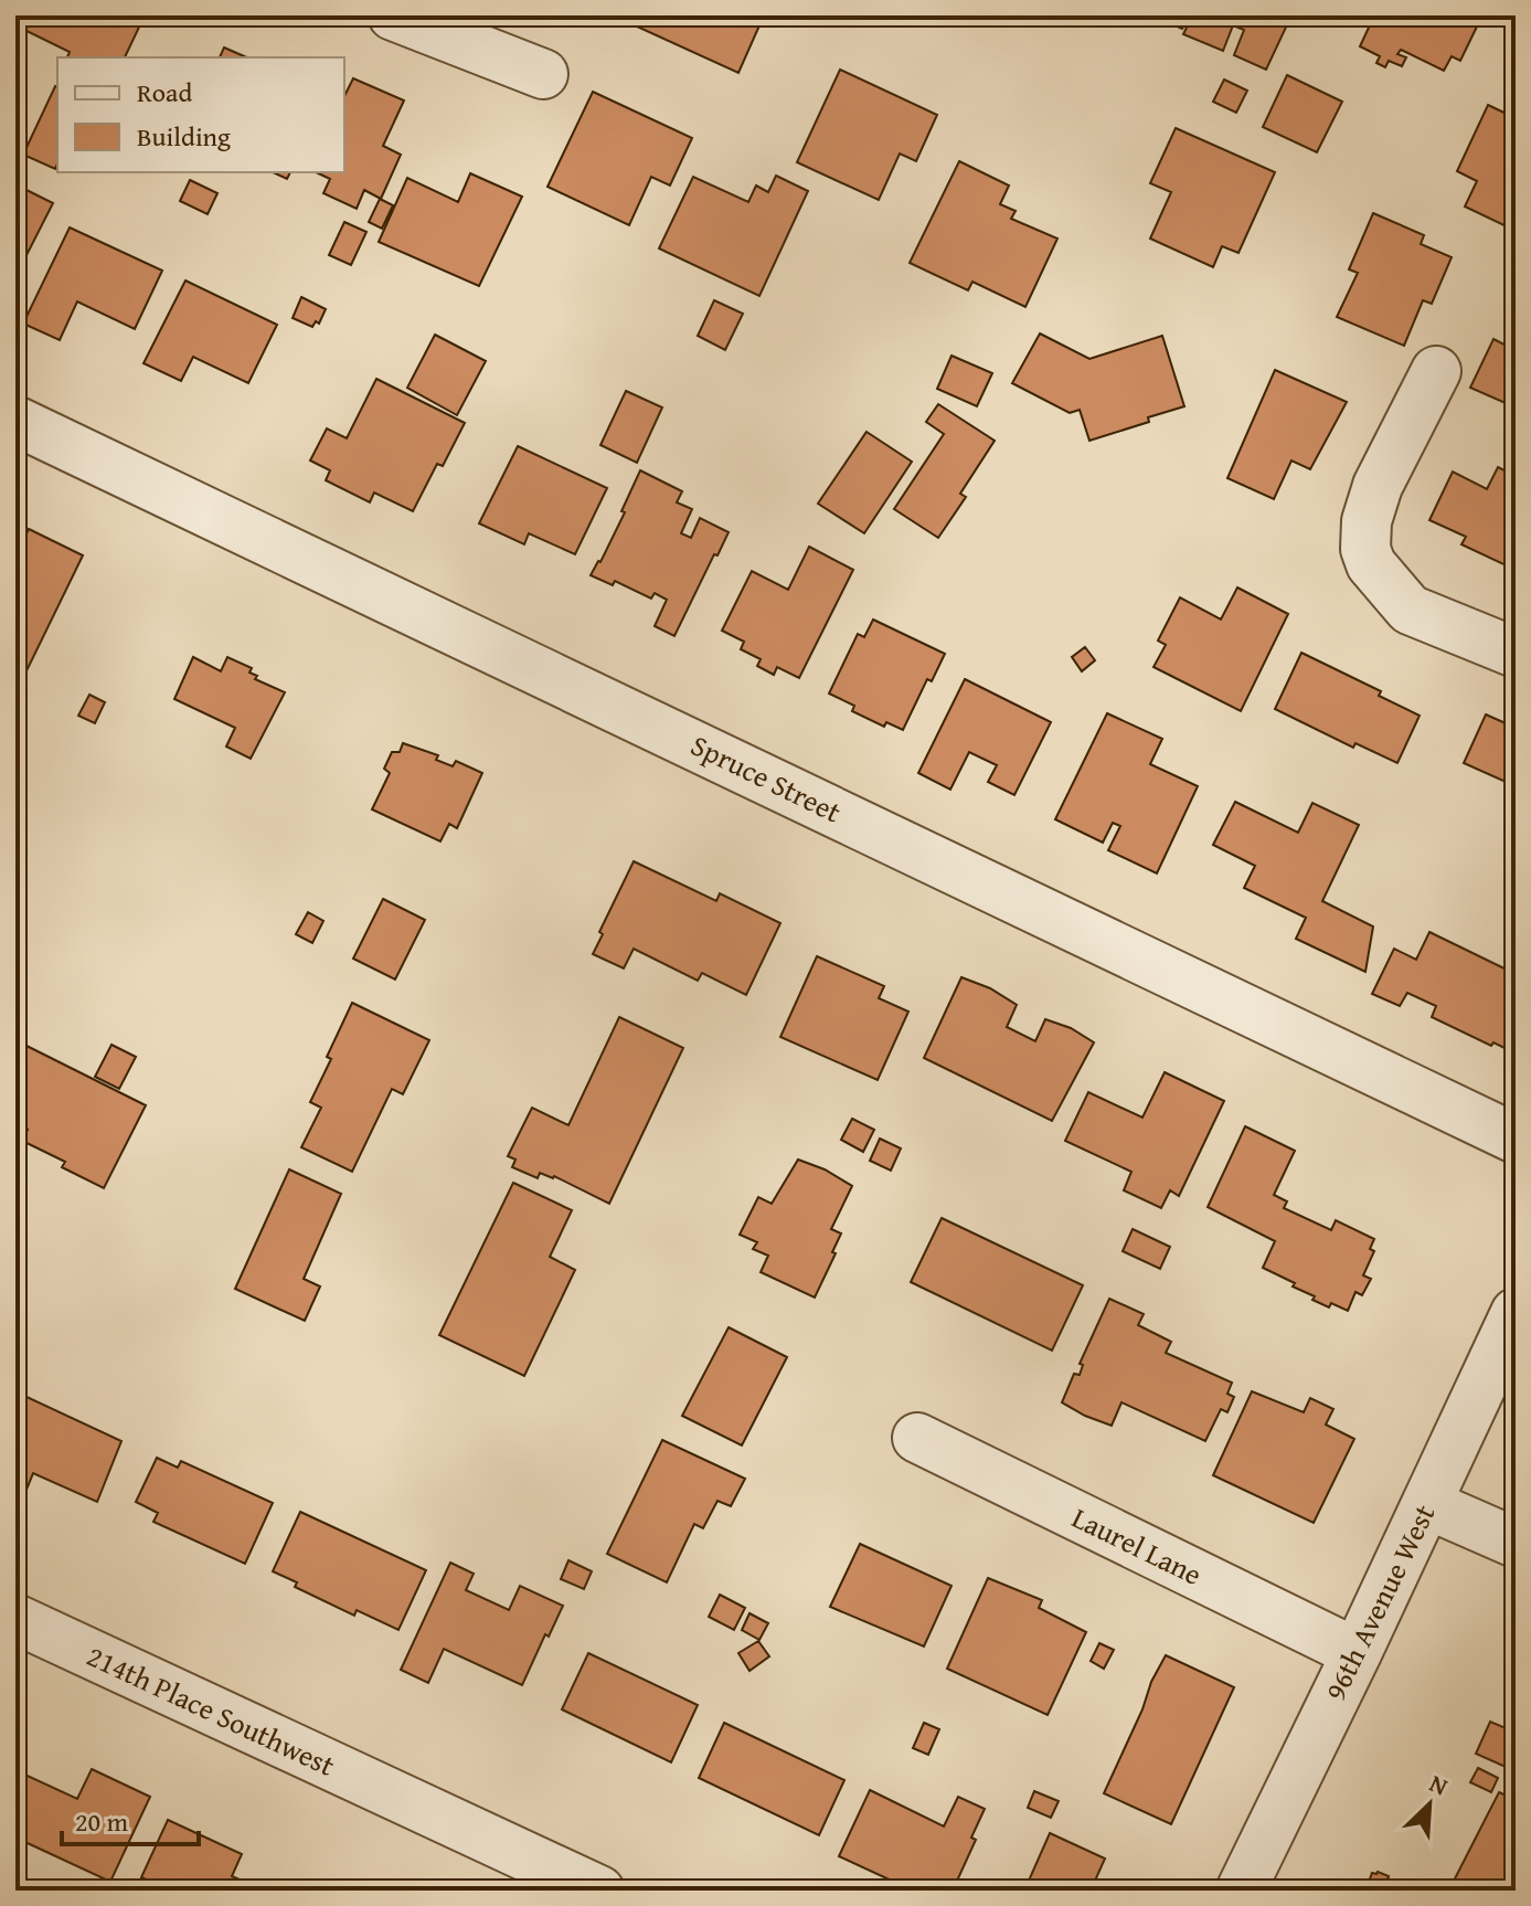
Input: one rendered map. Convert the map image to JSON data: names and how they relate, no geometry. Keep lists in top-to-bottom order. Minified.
{"streets":{"street":["Spruce Street","Laurel Lane","96th Avenue West","214th Place Southwest"]},"crossings":[["Laurel Lane","96th Avenue West"]],"legend":["Road","Building"],"scale_bar":"20 m","north":"top right"}
